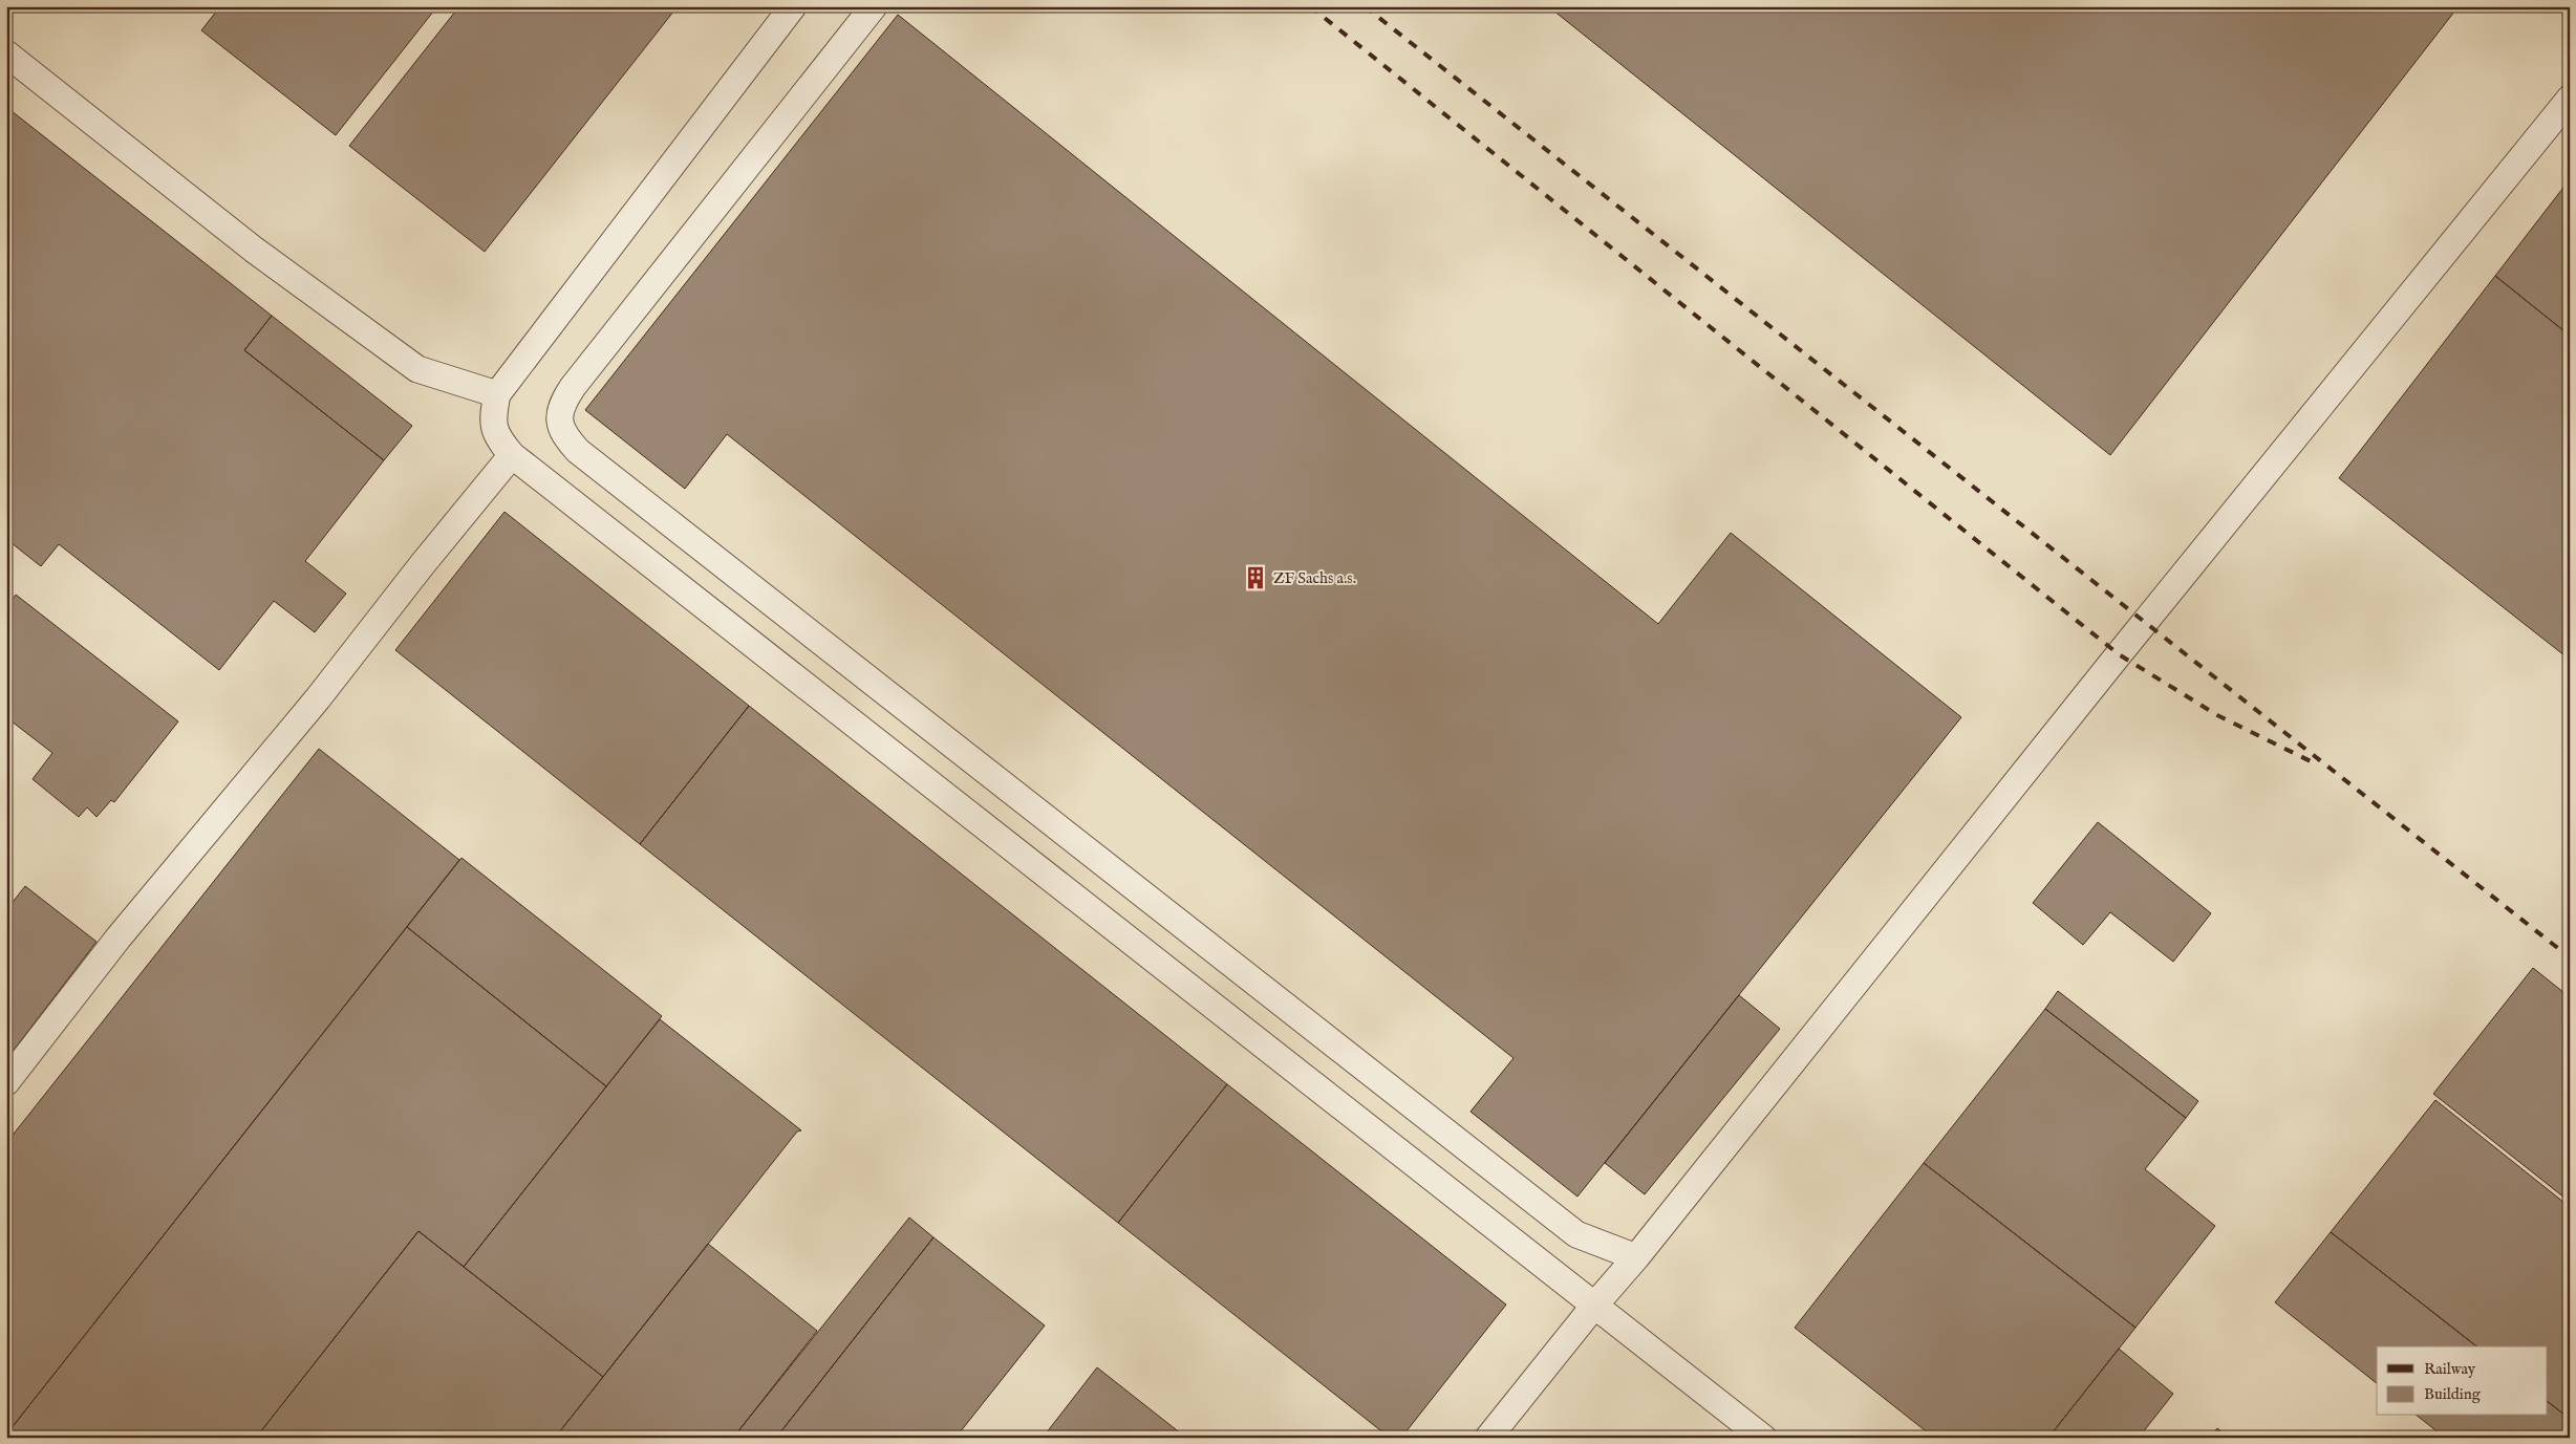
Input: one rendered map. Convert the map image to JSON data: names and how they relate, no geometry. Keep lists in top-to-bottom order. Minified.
{"places":{"building":["ZF Sachs a.s."]},"legend":["Railway","Building"]}
